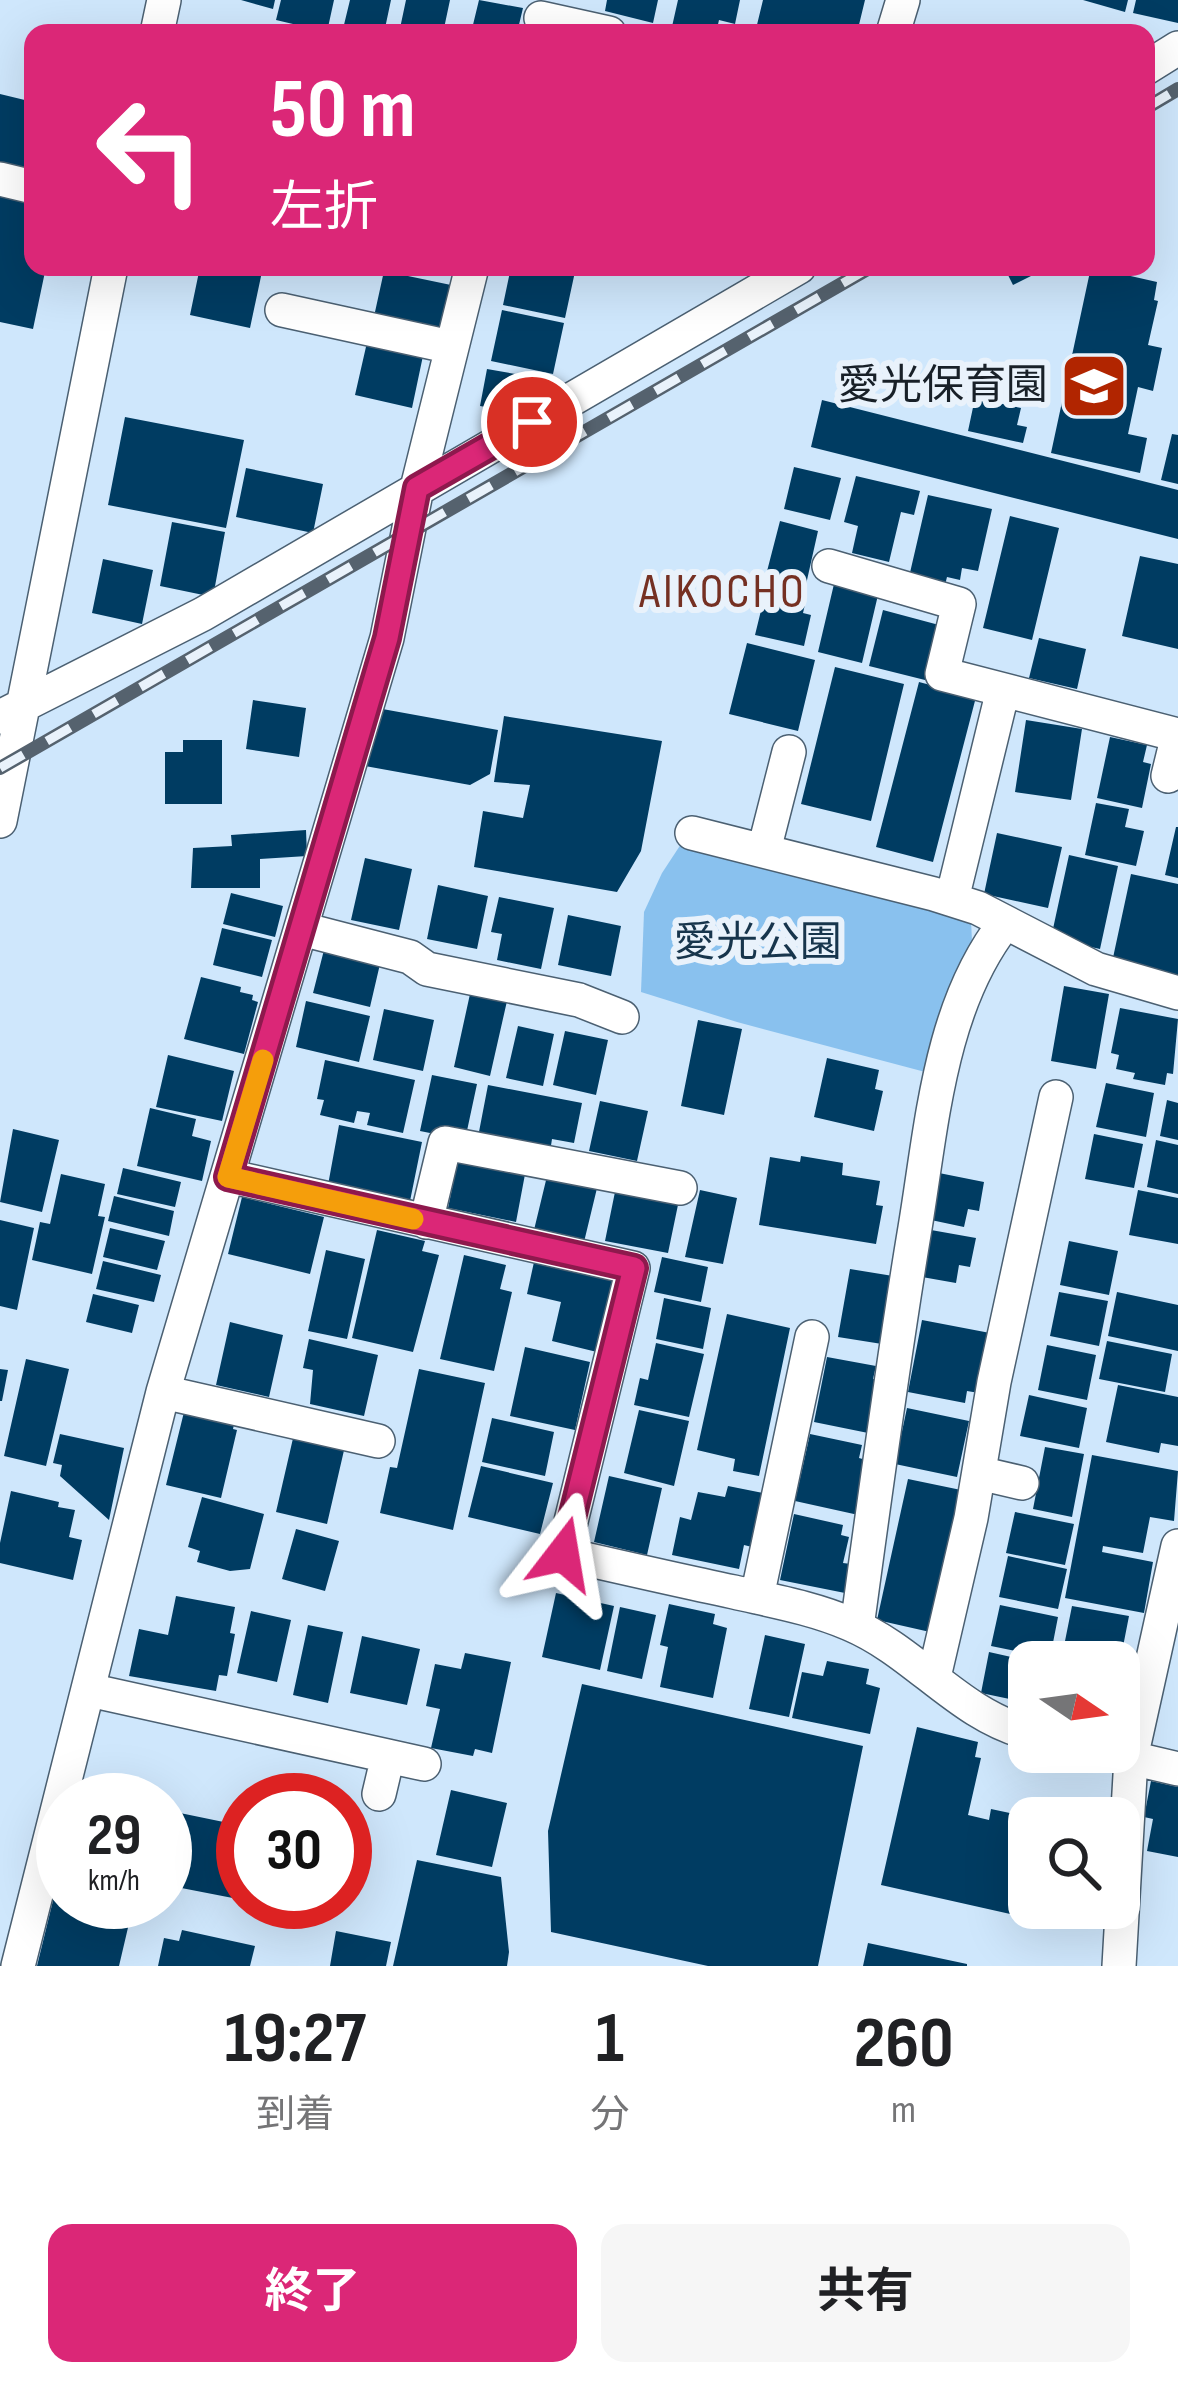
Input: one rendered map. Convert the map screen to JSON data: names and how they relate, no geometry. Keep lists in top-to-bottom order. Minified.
{"districts":["AIKOCHO"],"parks":["愛光公園"],"places":{"school or university":["愛光保育園"]},"north":"right","page":{"turn":["50 m","左折"],"speed":"29 km/h","limit":"30","eta":["19:27","到着","1","分","260","m"],"buttons":["終了","共有"]}}
